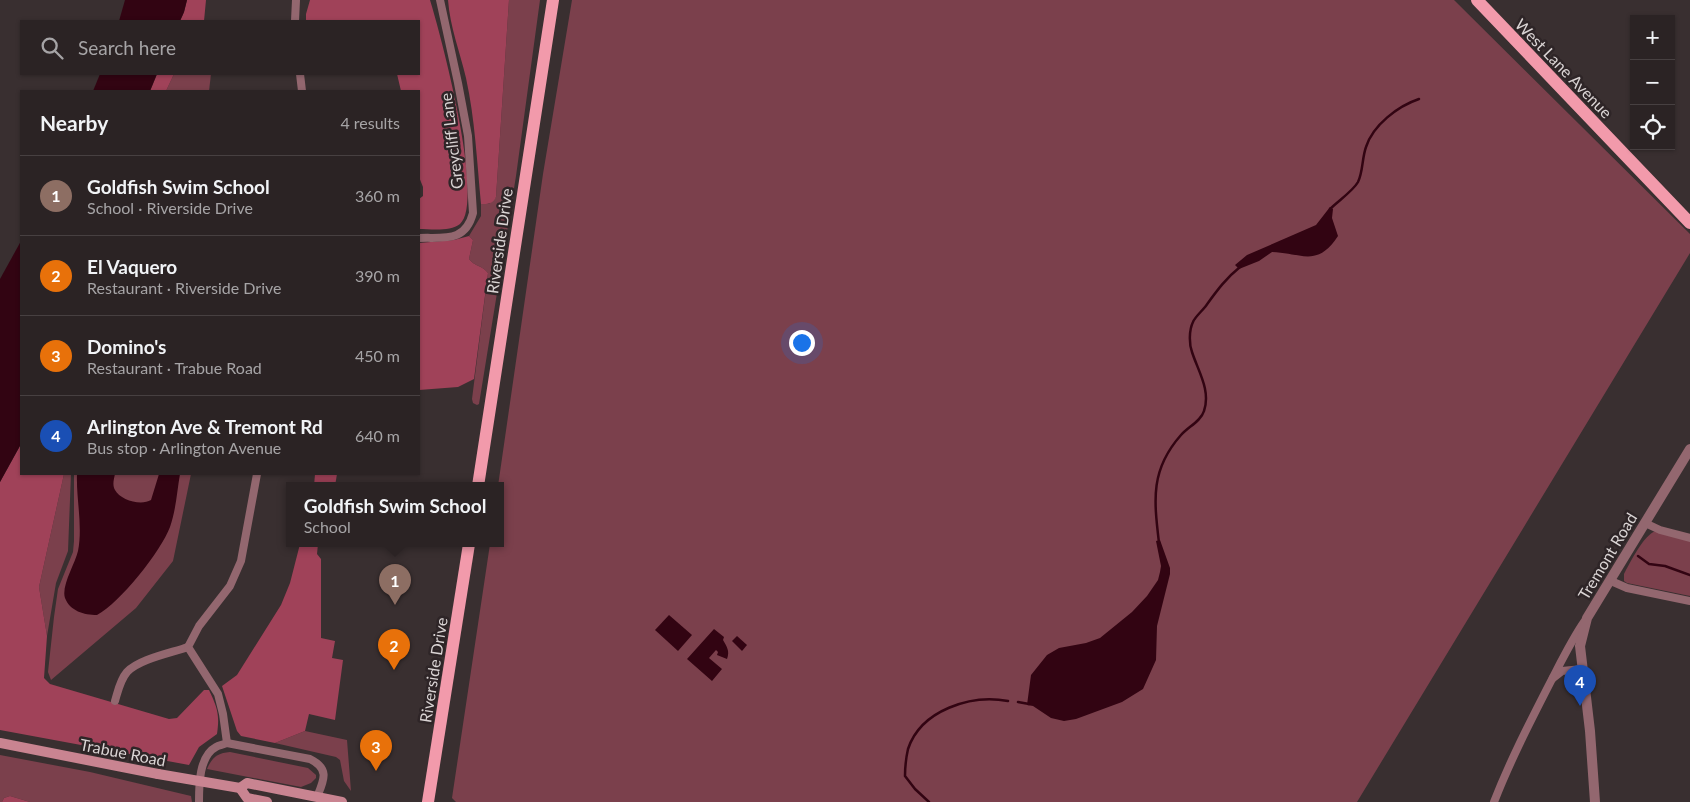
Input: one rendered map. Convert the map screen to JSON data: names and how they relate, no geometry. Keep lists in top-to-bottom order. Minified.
{"streets":{"main road":["West Lane Avenue","Riverside Drive","Trabue Road"],"street":["Greycliff Lane","Tremont Road"]},"page":{"map_buttons":["+","−"],"search":"Search here","heading":["Nearby","4 results"],"list":[{"mark":"1","name":"Goldfish Swim School","note":"School · Riverside Drive","value":"360 m"},{"mark":"2","name":"El Vaquero","note":"Restaurant · Riverside Drive","value":"390 m"},{"mark":"3","name":"Domino's","note":"Restaurant · Trabue Road","value":"450 m"},{"mark":"4","name":"Arlington Ave & Tremont Rd","note":"Bus stop · Arlington Avenue","value":"640 m"}],"popup":["Goldfish Swim School","School"],"pins":["1","2","4","3"]}}
